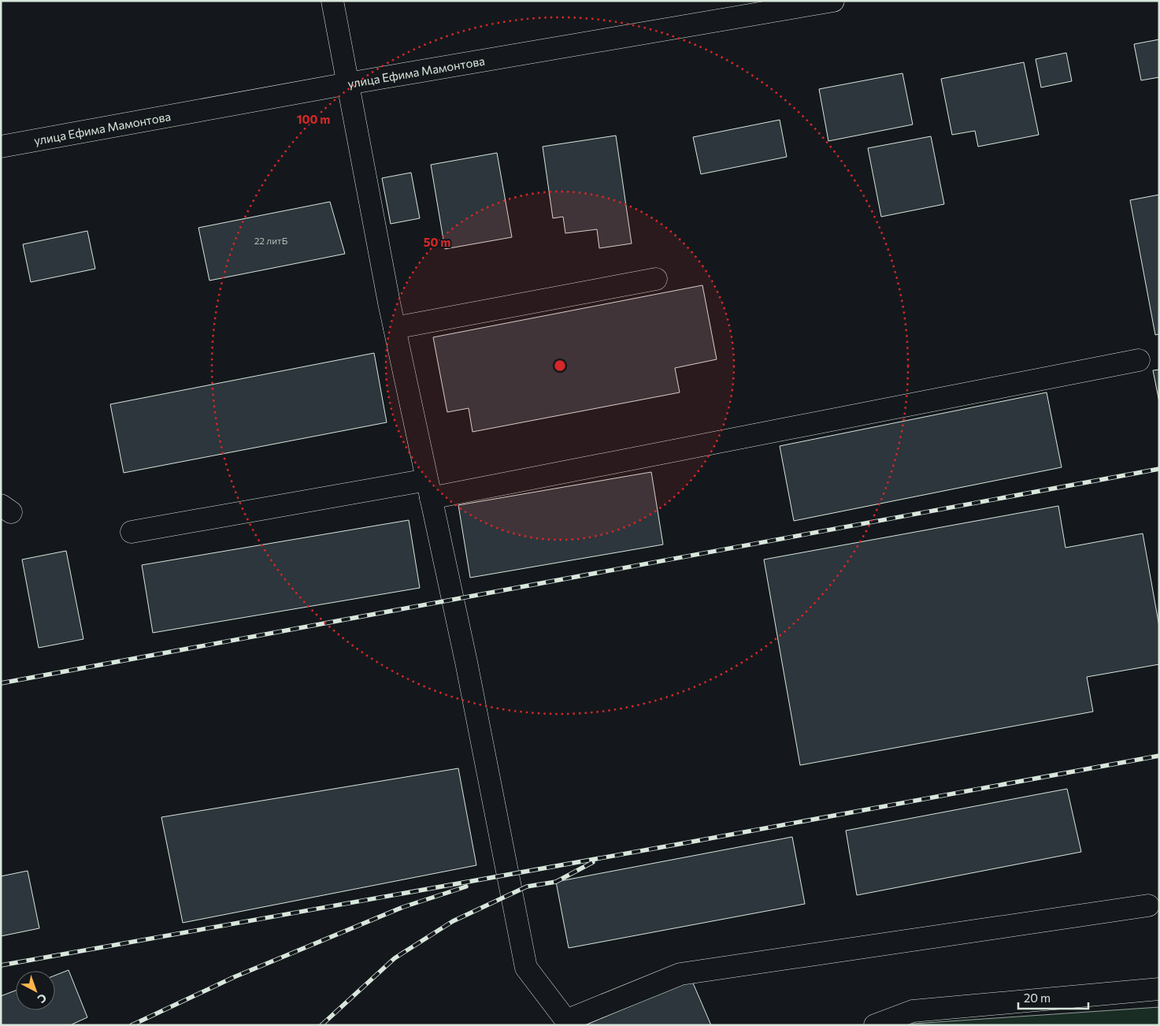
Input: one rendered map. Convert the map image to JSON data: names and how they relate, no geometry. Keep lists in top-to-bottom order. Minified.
{"streets":{"street":["улица Ефима Мамонтова"]},"house_numbers":["22 литБ"],"scale_bar":"20 m","north":"bottom right","rings":["100 m","50 m"]}
